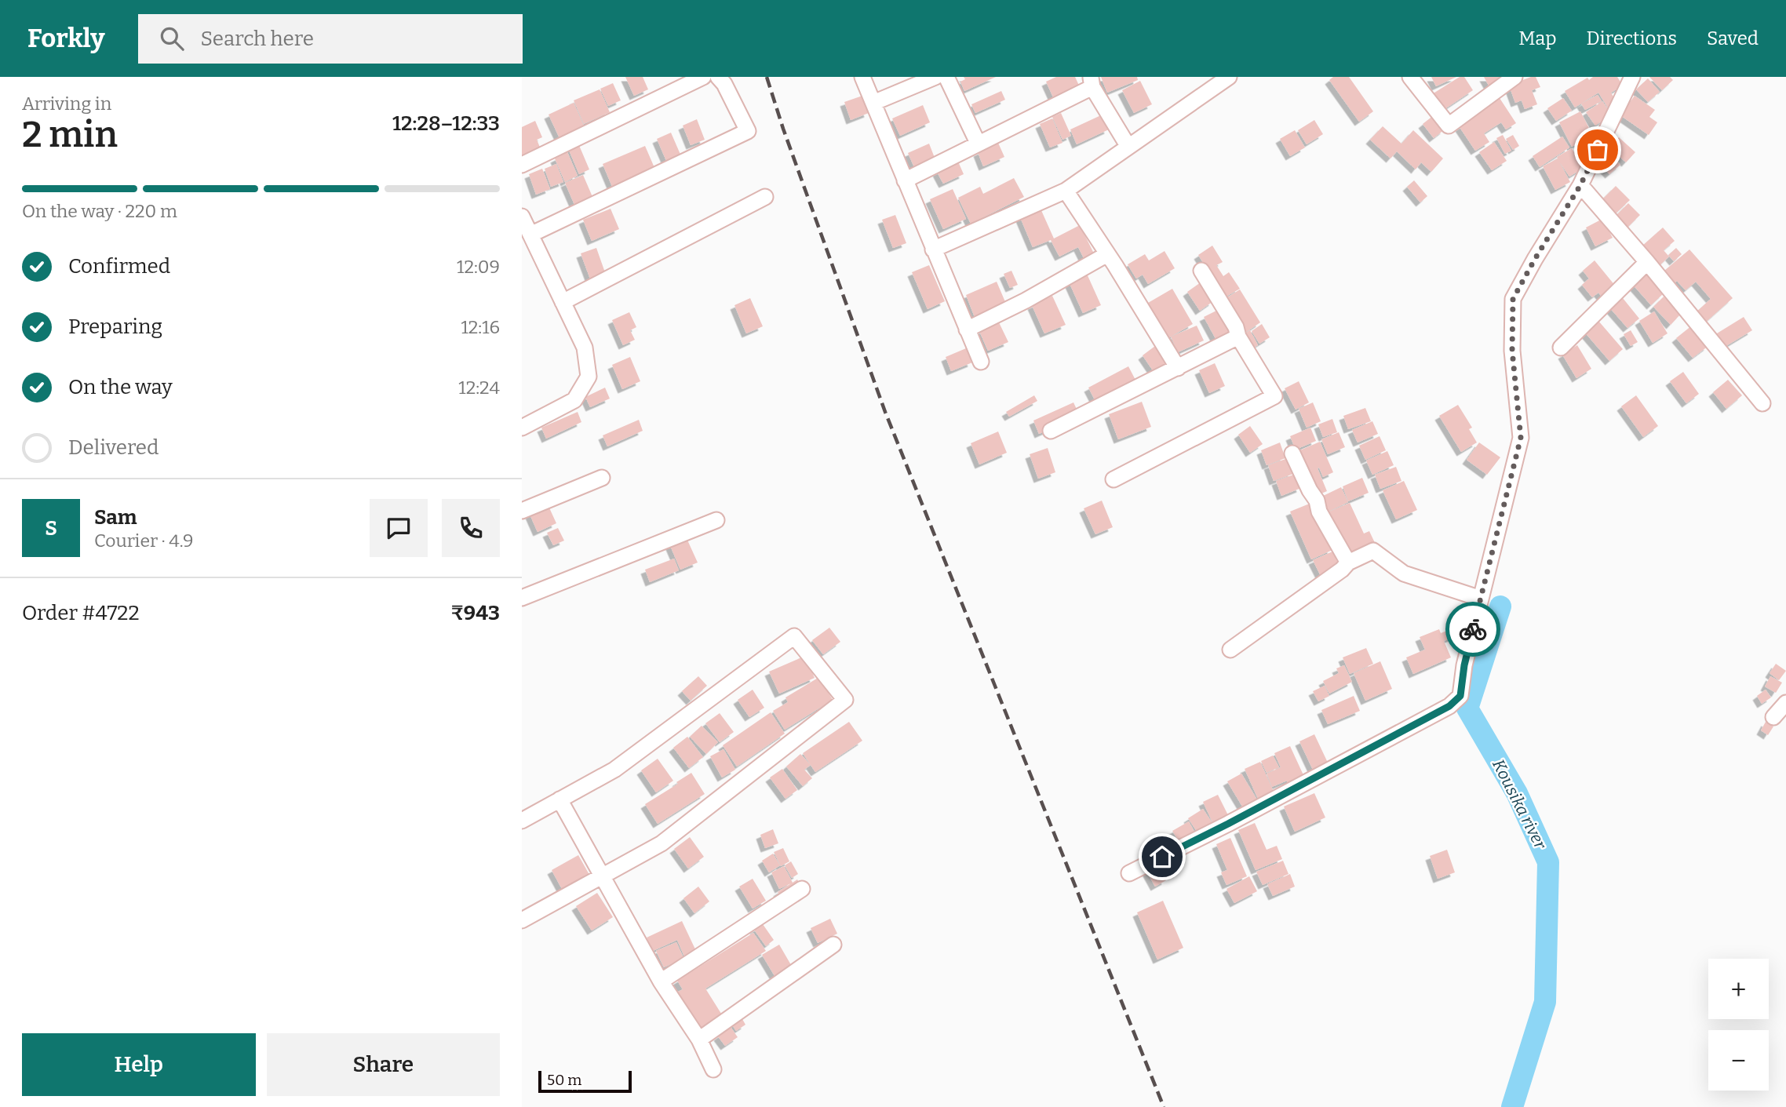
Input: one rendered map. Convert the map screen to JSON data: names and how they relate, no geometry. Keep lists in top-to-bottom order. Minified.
{"water":["Kousika river"],"scale_bar":"50 m","page":{"header":"Forkly","search":"Search here","nav":["Map","Directions","Saved"],"heading":["2 min","Arriving in","12:28–12:33"],"panel":["Sam","Courier · 4.9","Order #4722","₹943"],"bar":"On the way · 220 m","list":[["Confirmed","12:09"],["Preparing","12:16"],["On the way","12:24"],"Delivered"],"round":"S","map_buttons":["+","−"],"buttons":["Help","Share"],"scale":"50 m"}}
